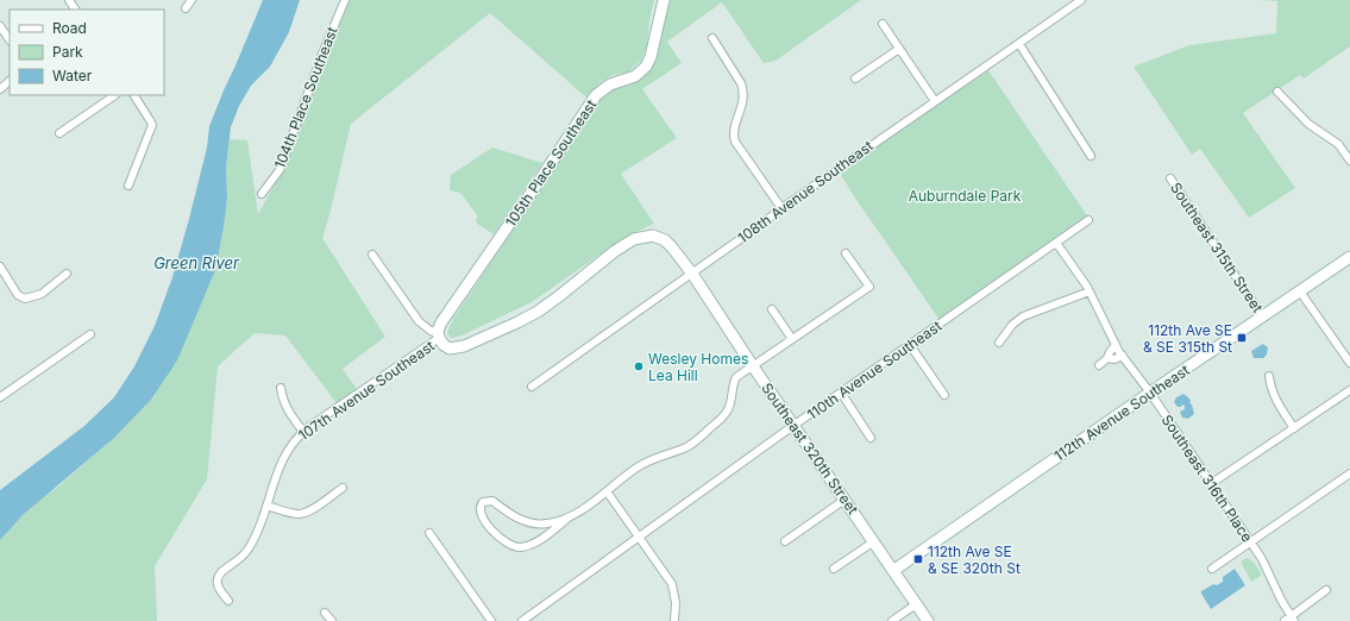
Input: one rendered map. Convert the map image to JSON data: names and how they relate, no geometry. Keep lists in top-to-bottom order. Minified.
{"streets":{"street":["104th Place Southeast","105th Place Southeast","108th Avenue Southeast","Southeast 315th Street","110th Avenue Southeast","107th Avenue Southeast","112th Avenue Southeast","Southeast 320th Street","Southeast 316th Place"]},"crossings":[["105th Place Southeast","107th Avenue Southeast"],["105th Place Southeast","Southeast 320th Street"],["108th Avenue Southeast","Southeast 320th Street"],["Southeast 315th Street","112th Avenue Southeast"],["110th Avenue Southeast","Southeast 320th Street"],["110th Avenue Southeast","Southeast 316th Place"],["107th Avenue Southeast","Southeast 320th Street"],["112th Avenue Southeast","Southeast 320th Street"],["112th Avenue Southeast","Southeast 316th Place"]],"water":["Green River"],"parks":["Auburndale Park"],"places":{"transit":["112th Ave SE & SE 315th St","112th Ave SE & SE 320th St"],"other":["Wesley Homes Lea Hill"]},"legend":["Road","Park","Water"]}
